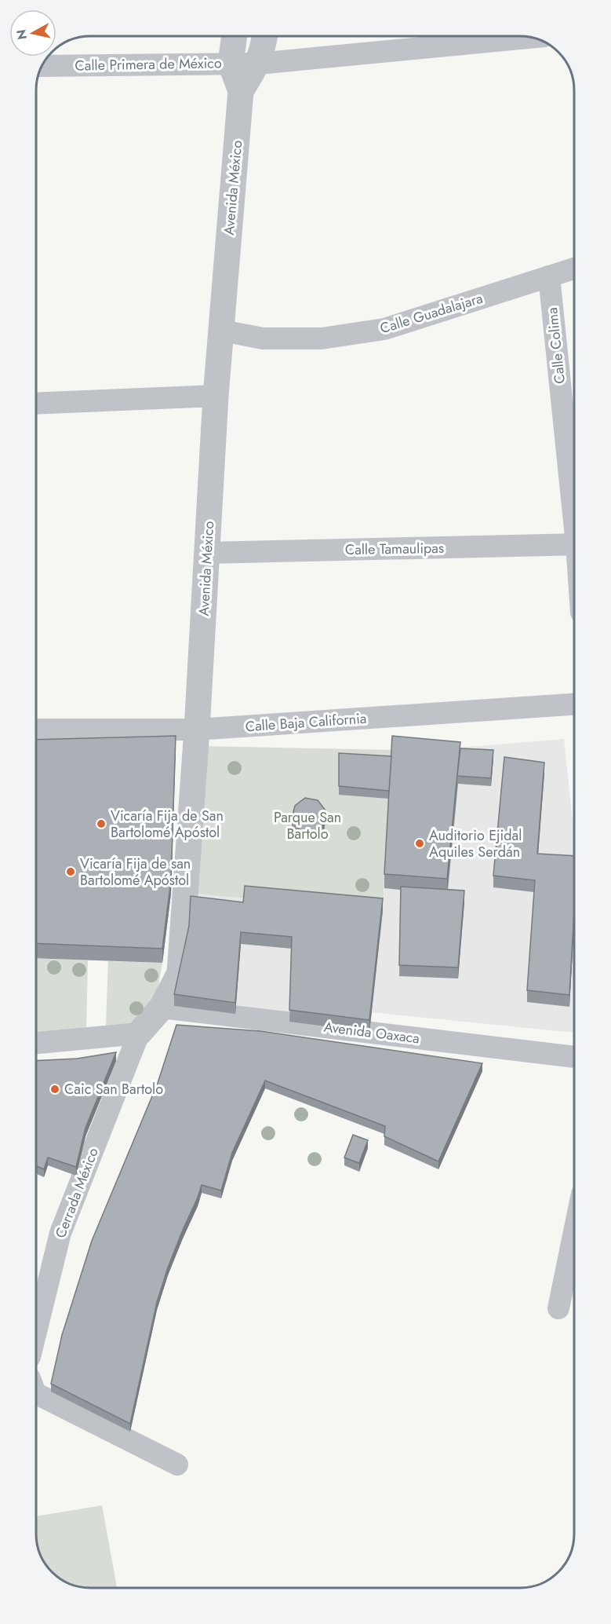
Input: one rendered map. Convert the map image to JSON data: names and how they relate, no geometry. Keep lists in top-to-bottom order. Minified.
{"streets":{"street":["Calle Primera de México","Avenida México","Calle Guadalajara","Calle Colima","Calle Tamaulipas","Calle Baja California","Avenida Oaxaca","Cerrada México"]},"crossings":[["Calle Primera de México","Avenida México"],["Avenida México","Calle Guadalajara"],["Avenida México","Calle Tamaulipas"],["Avenida México","Calle Baja California"],["Avenida México","Avenida Oaxaca"],["Avenida México","Cerrada México"],["Calle Guadalajara","Calle Colima"]],"parks":["Parque San Bartolo"],"places":["Vicaría Fija de San Bartolomé Apóstol","Auditorio Ejidal Aquiles Serdán","Vicaría Fija de san Bartolomé Apóstol","Caic San Bartolo"],"north":"left"}
